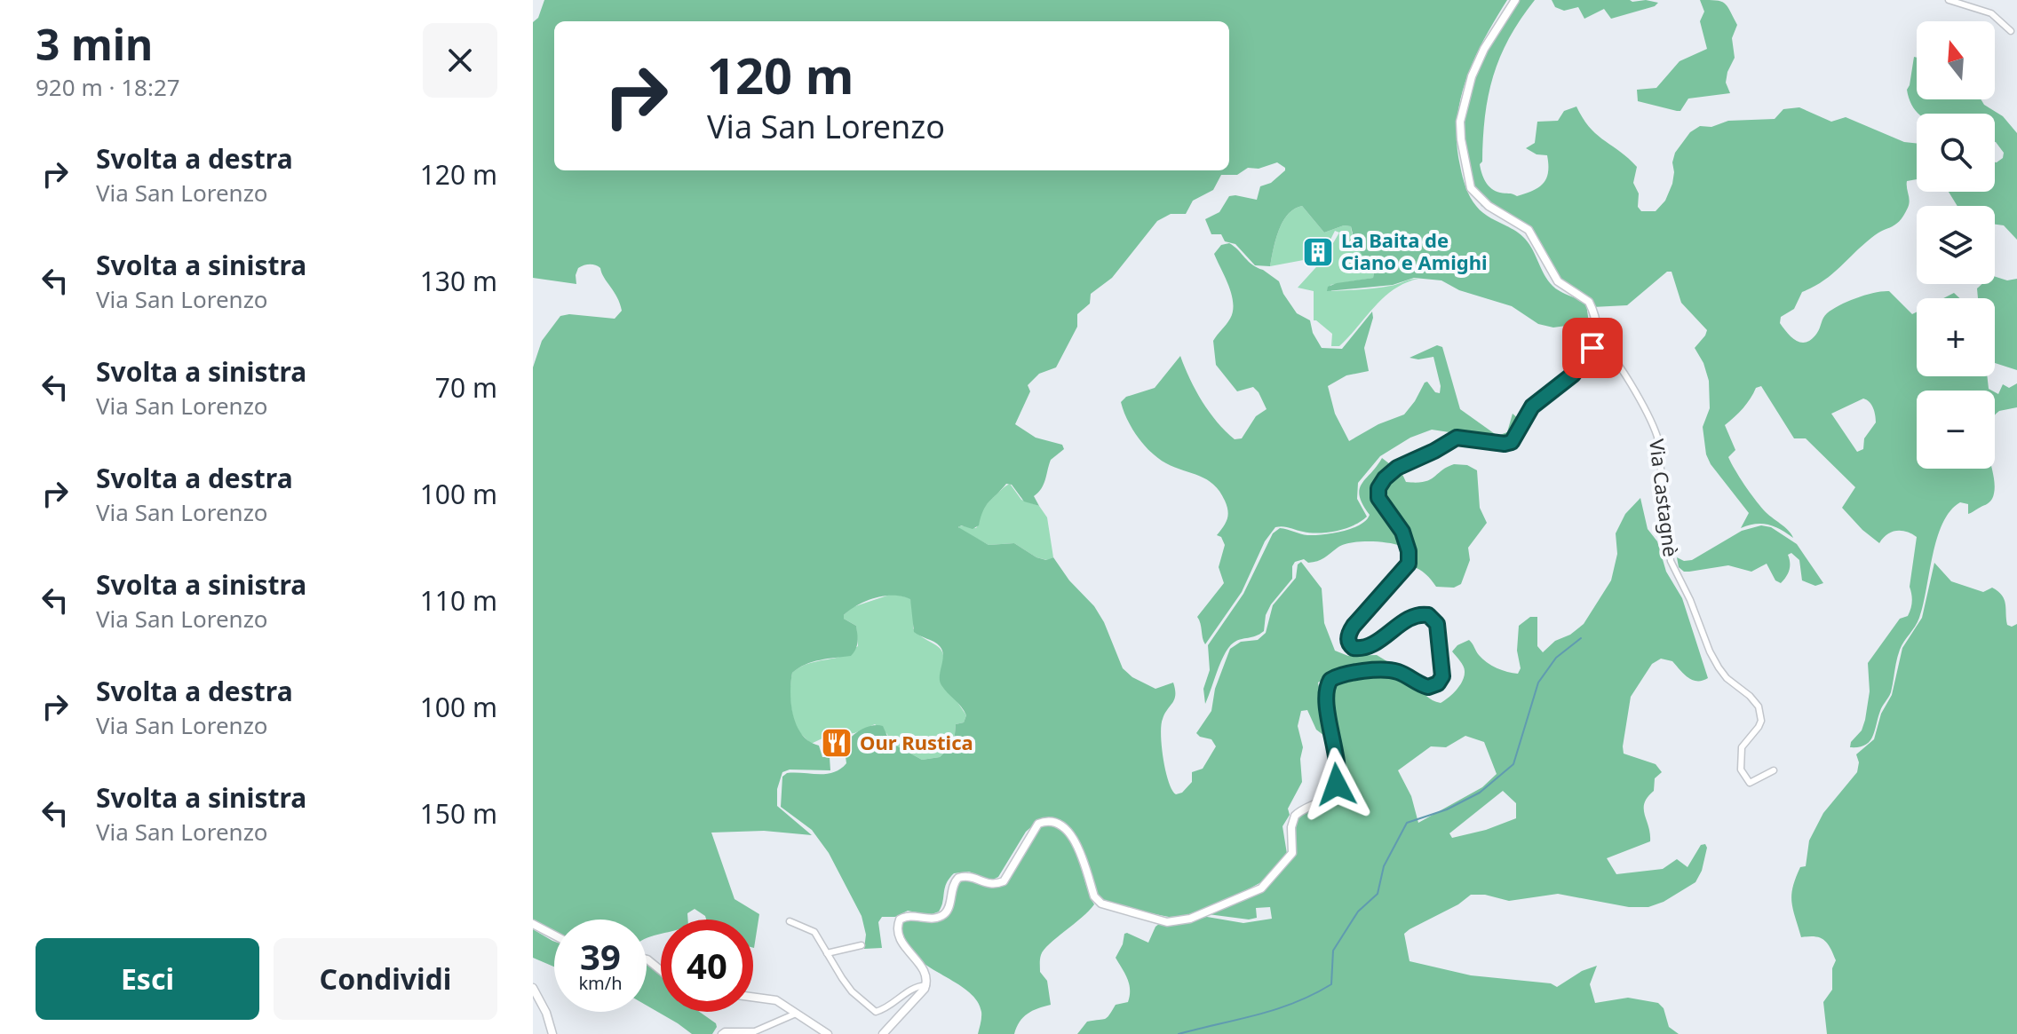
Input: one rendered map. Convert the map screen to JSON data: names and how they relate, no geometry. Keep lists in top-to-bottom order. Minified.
{"streets":{"street":["Via Castagnè"]},"places":{"building":["La Baita de Ciano e Amighi"],"restaurant":["Our Rustica"]},"north":"top","page":{"heading":["3 min","920 m · 18:27"],"map_buttons":["+","−"],"turn":["120 m","Via San Lorenzo"],"list":[{"name":"Svolta a destra","note":"Via San Lorenzo","value":"120 m"},{"name":"Svolta a sinistra","note":"Via San Lorenzo","value":"130 m"},{"name":"Svolta a sinistra","note":"Via San Lorenzo","value":"70 m"},{"name":"Svolta a destra","note":"Via San Lorenzo","value":"100 m"},{"name":"Svolta a sinistra","note":"Via San Lorenzo","value":"110 m"},{"name":"Svolta a destra","note":"Via San Lorenzo","value":"100 m"},{"name":"Svolta a sinistra","note":"Via San Lorenzo","value":"150 m"}],"speed":"39 km/h","limit":"40","buttons":["Esci","Condividi"]}}
